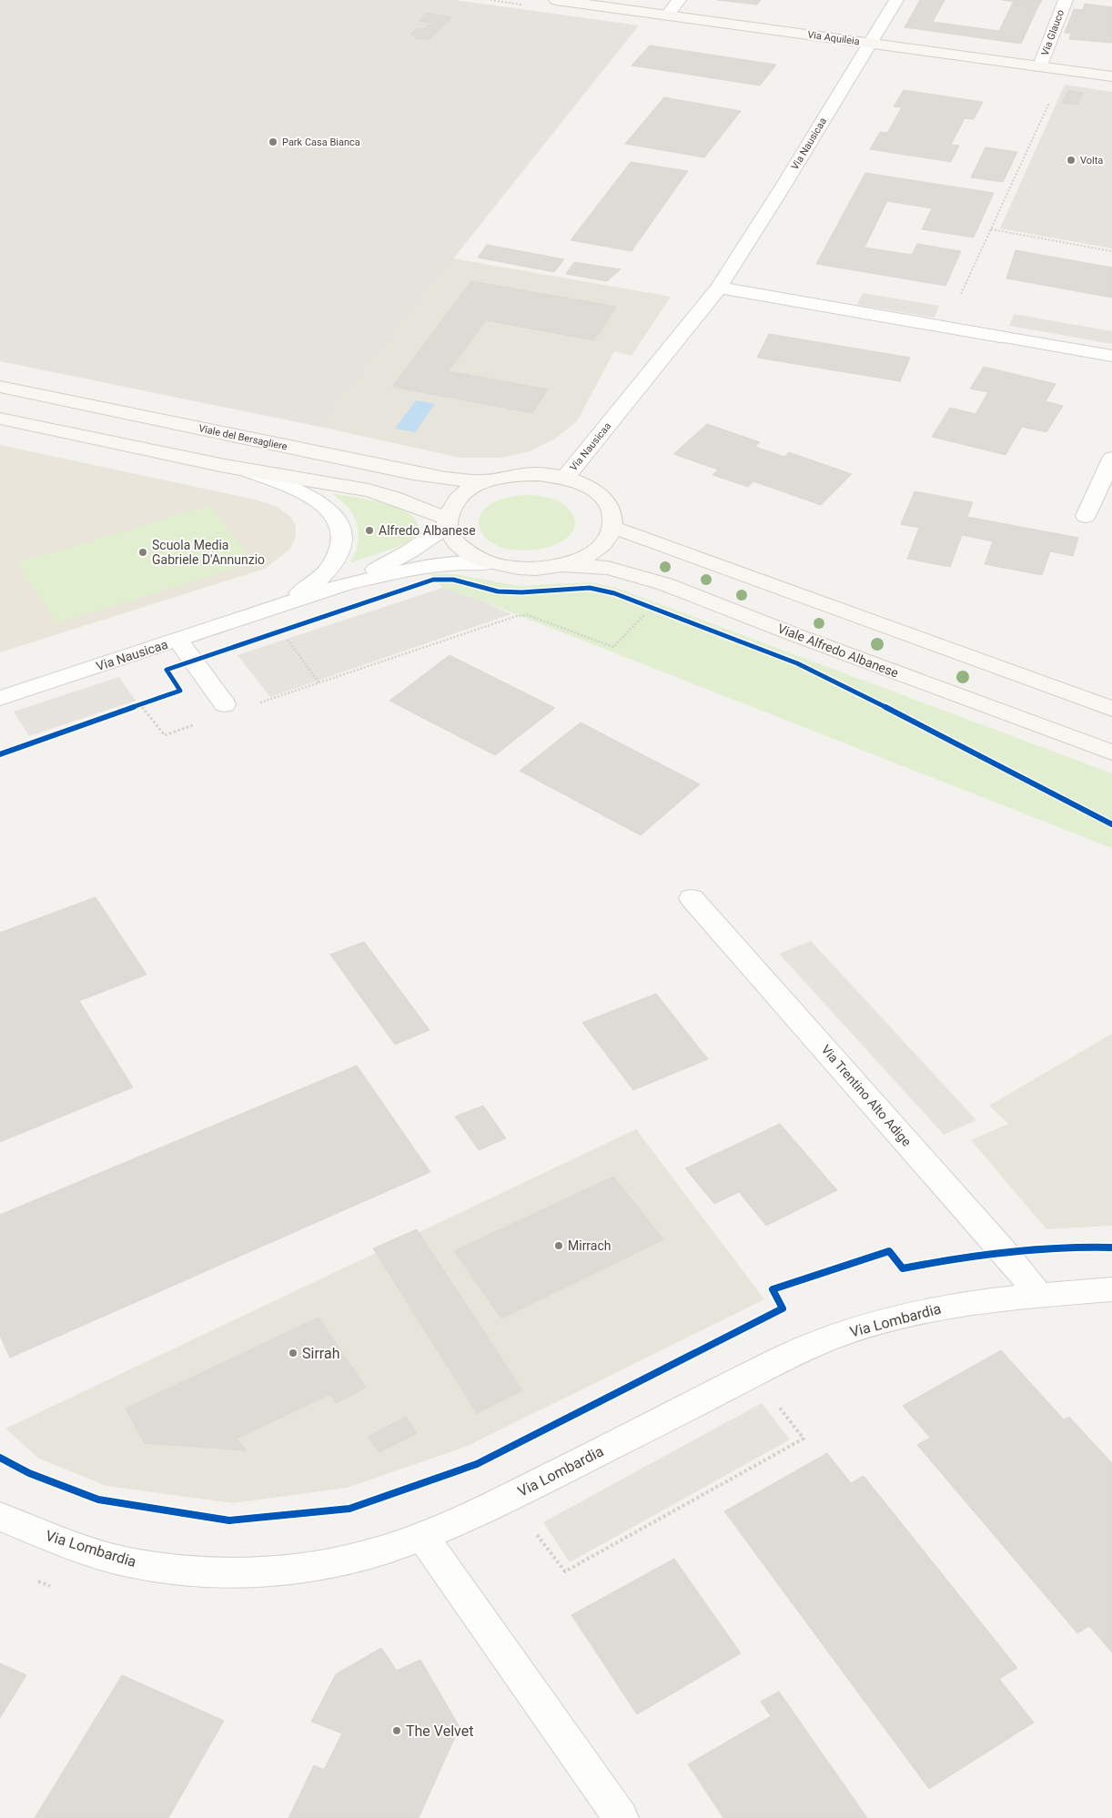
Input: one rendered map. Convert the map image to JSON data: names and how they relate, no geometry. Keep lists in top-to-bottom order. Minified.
{"streets":{"street":["Via Glauco","Via Aquileia","Via Nausicaa","Viale del Bersagliere","Viale Alfredo Albanese","Via Trentino Alto Adige","Via Lombardia"]},"crossings":[["Via Glauco","Via Aquileia"],["Via Aquileia","Via Nausicaa"],["Via Nausicaa","Viale del Bersagliere"],["Via Nausicaa","Viale Alfredo Albanese"],["Viale del Bersagliere","Viale Alfredo Albanese"],["Via Trentino Alto Adige","Via Lombardia"]],"places":["Park Casa Bianca","Volta","Alfredo Albanese","Scuola Media Gabriele D'Annunzio","Mirrach","Sirrah","The Velvet"]}
